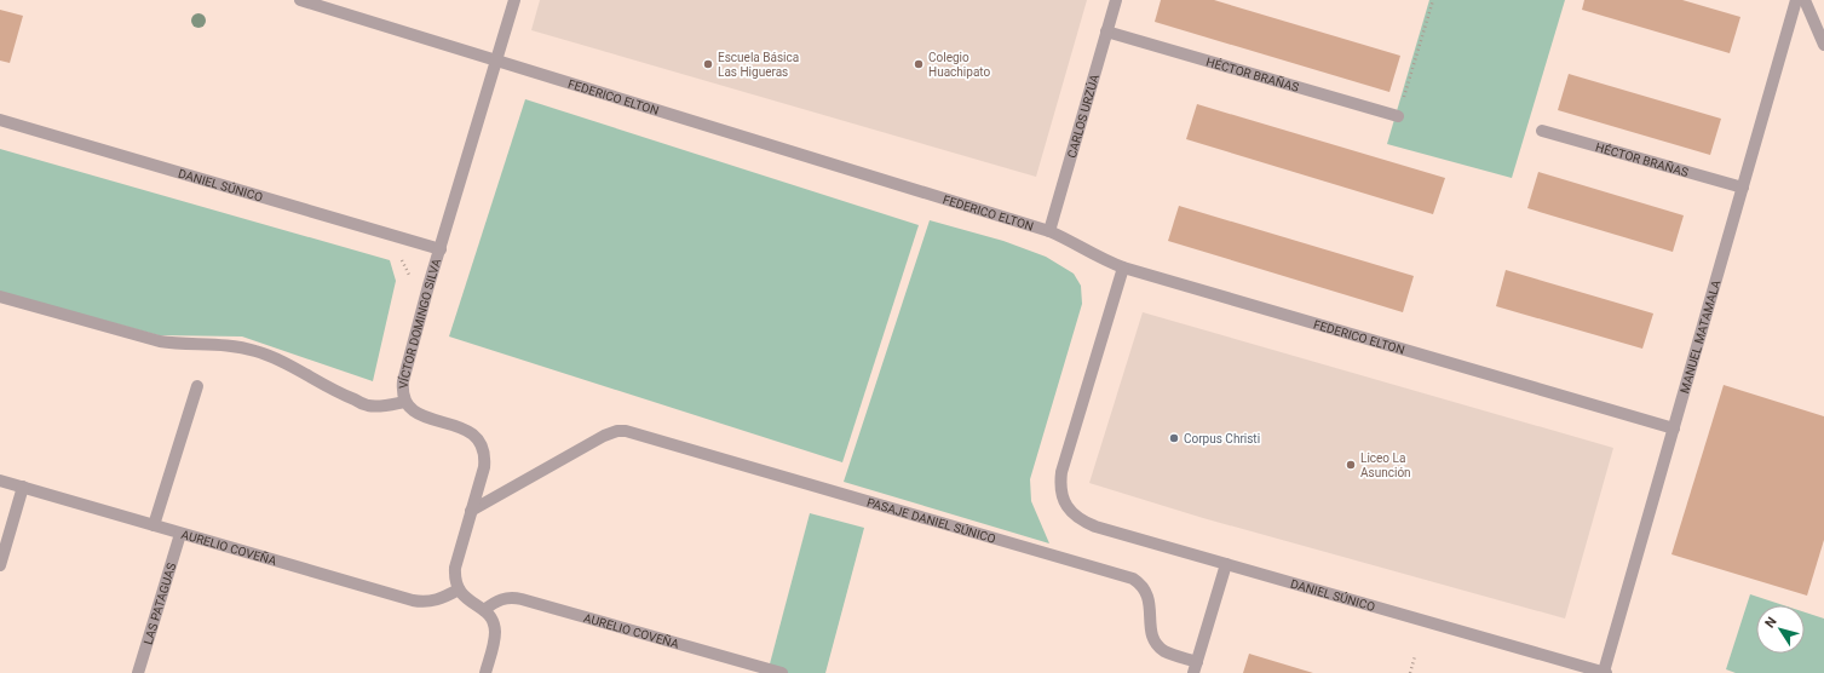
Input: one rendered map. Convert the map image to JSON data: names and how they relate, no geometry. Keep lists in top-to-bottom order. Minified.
{"streets":{"street":["HÉCTOR BRAÑAS","FEDERICO ELTON","CARLOS URZÚA","DANIEL SÚNICO","VÍCTOR DOMINGO SILVA","MANUEL MATAMALA","PASAJE DANIEL SÚNICO","AURELIO COVEÑA","LAS PATAGUAS"]},"crossings":[["HÉCTOR BRAÑAS","CARLOS URZÚA"],["HÉCTOR BRAÑAS","MANUEL MATAMALA"],["FEDERICO ELTON","CARLOS URZÚA"],["FEDERICO ELTON","DANIEL SÚNICO"],["FEDERICO ELTON","VÍCTOR DOMINGO SILVA"],["FEDERICO ELTON","MANUEL MATAMALA"],["DANIEL SÚNICO","VÍCTOR DOMINGO SILVA"],["DANIEL SÚNICO","MANUEL MATAMALA"],["VÍCTOR DOMINGO SILVA","PASAJE DANIEL SÚNICO"],["VÍCTOR DOMINGO SILVA","AURELIO COVEÑA"],["AURELIO COVEÑA","LAS PATAGUAS"]],"places":["Escuela Básica Las Higueras","Colegio Huachipato","Corpus Christi","Liceo La Asunción"],"north":"top left"}
